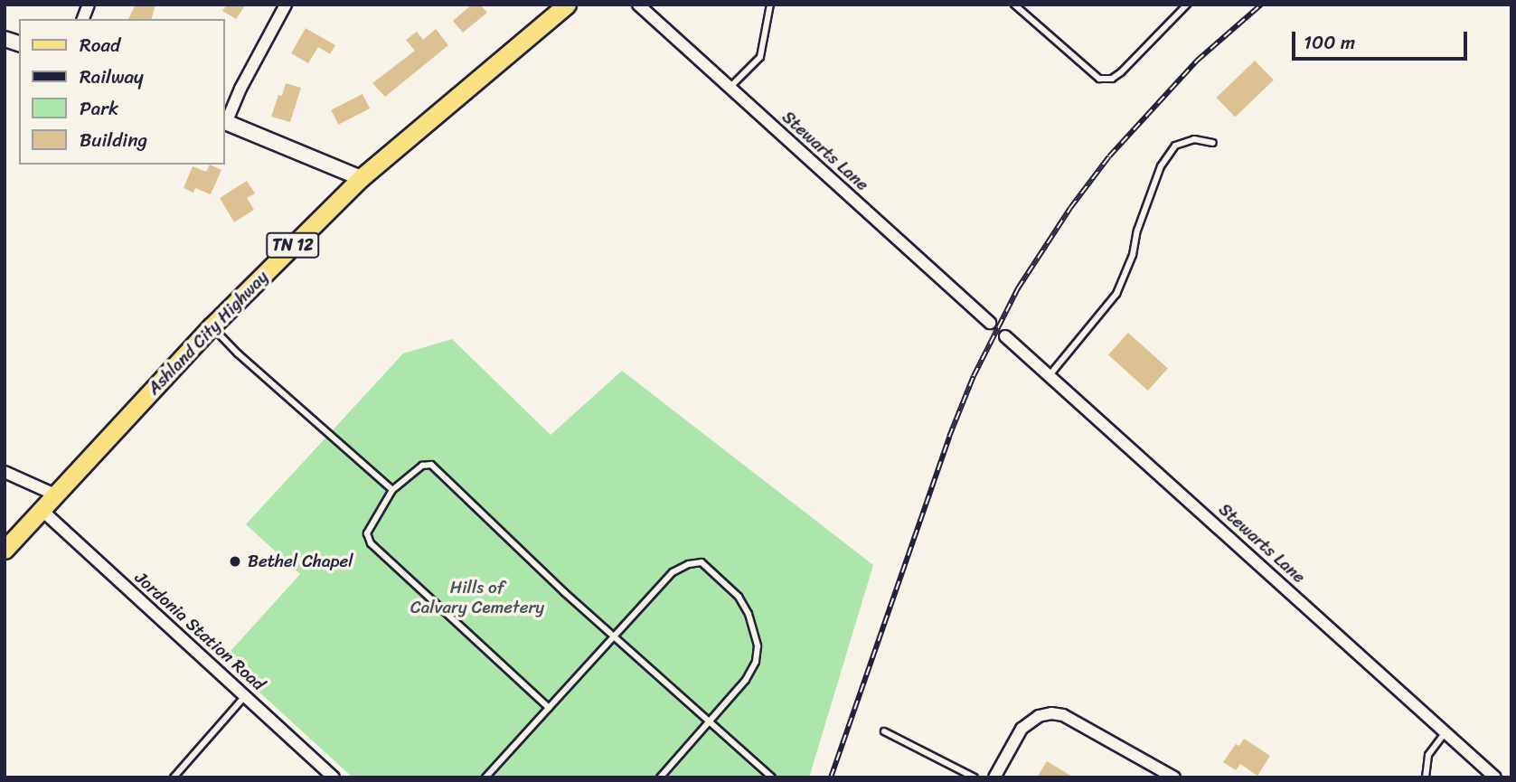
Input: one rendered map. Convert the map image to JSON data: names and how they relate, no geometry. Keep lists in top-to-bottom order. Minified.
{"streets":{"main road":["TN 12","Ashland City Highway"],"street":["Stewarts Lane","Jordonia Station Road"]},"crossings":[["Ashland City Highway","Jordonia Station Road"]],"parks":["Hills of Calvary Cemetery"],"places":["Bethel Chapel"],"legend":["Road","Railway","Park","Building"],"scale_bar":"100 m"}
